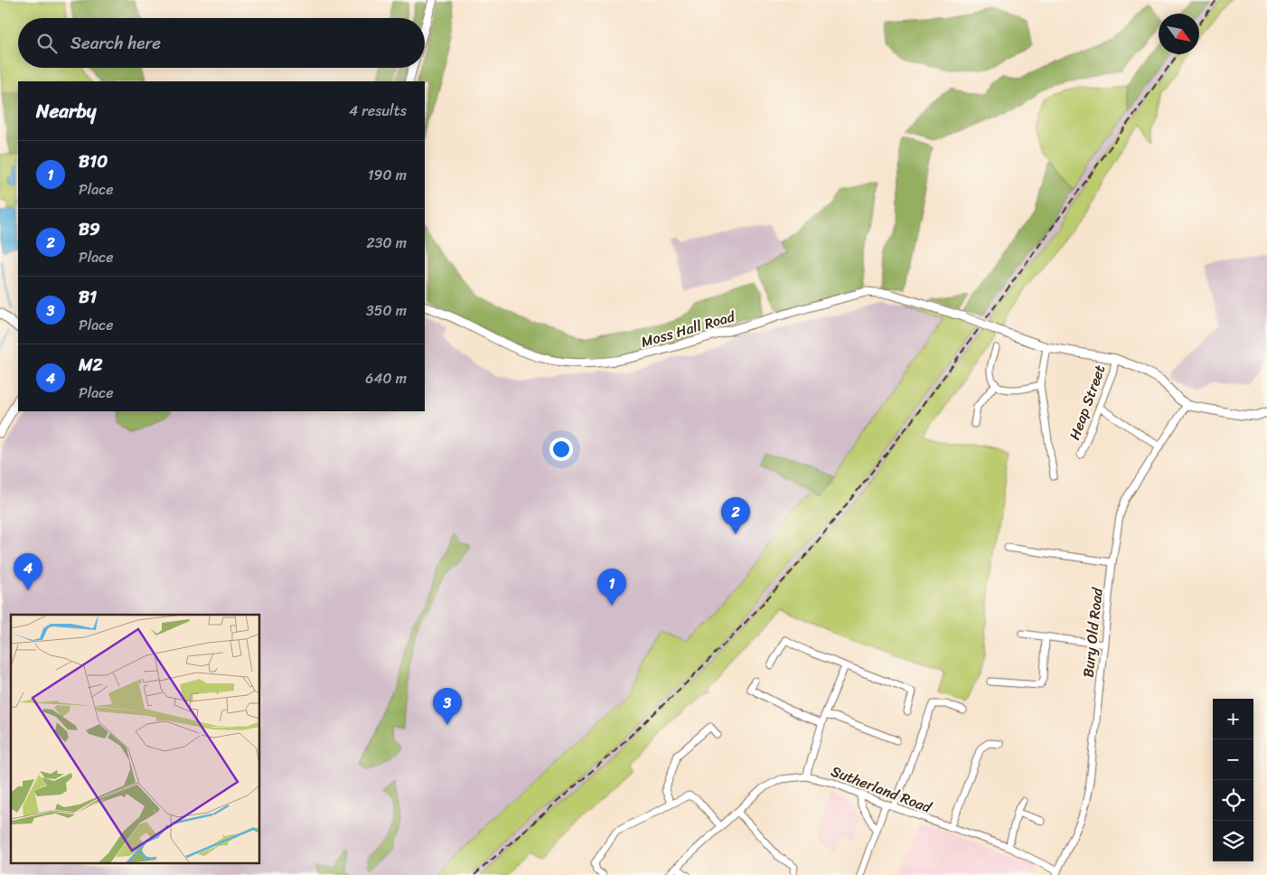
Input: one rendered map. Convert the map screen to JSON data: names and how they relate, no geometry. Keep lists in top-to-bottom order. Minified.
{"streets":{"street":["Moss Hall Road","Heap Street","Bury Old Road","Sutherland Road"]},"crossings":[["Moss Hall Road","Heap Street"],["Moss Hall Road","Bury Old Road"],["Bury Old Road","Sutherland Road"]],"north":"bottom right","page":{"search":"Search here","heading":["Nearby","4 results"],"list":[{"mark":"1","name":"B10","note":"Place","value":"190 m"},{"mark":"2","name":"B9","note":"Place","value":"230 m"},{"mark":"3","name":"B1","note":"Place","value":"350 m"},{"mark":"4","name":"M2","note":"Place","value":"640 m"}],"pins":["2","4","1","3"],"map_buttons":["+","−"]}}
